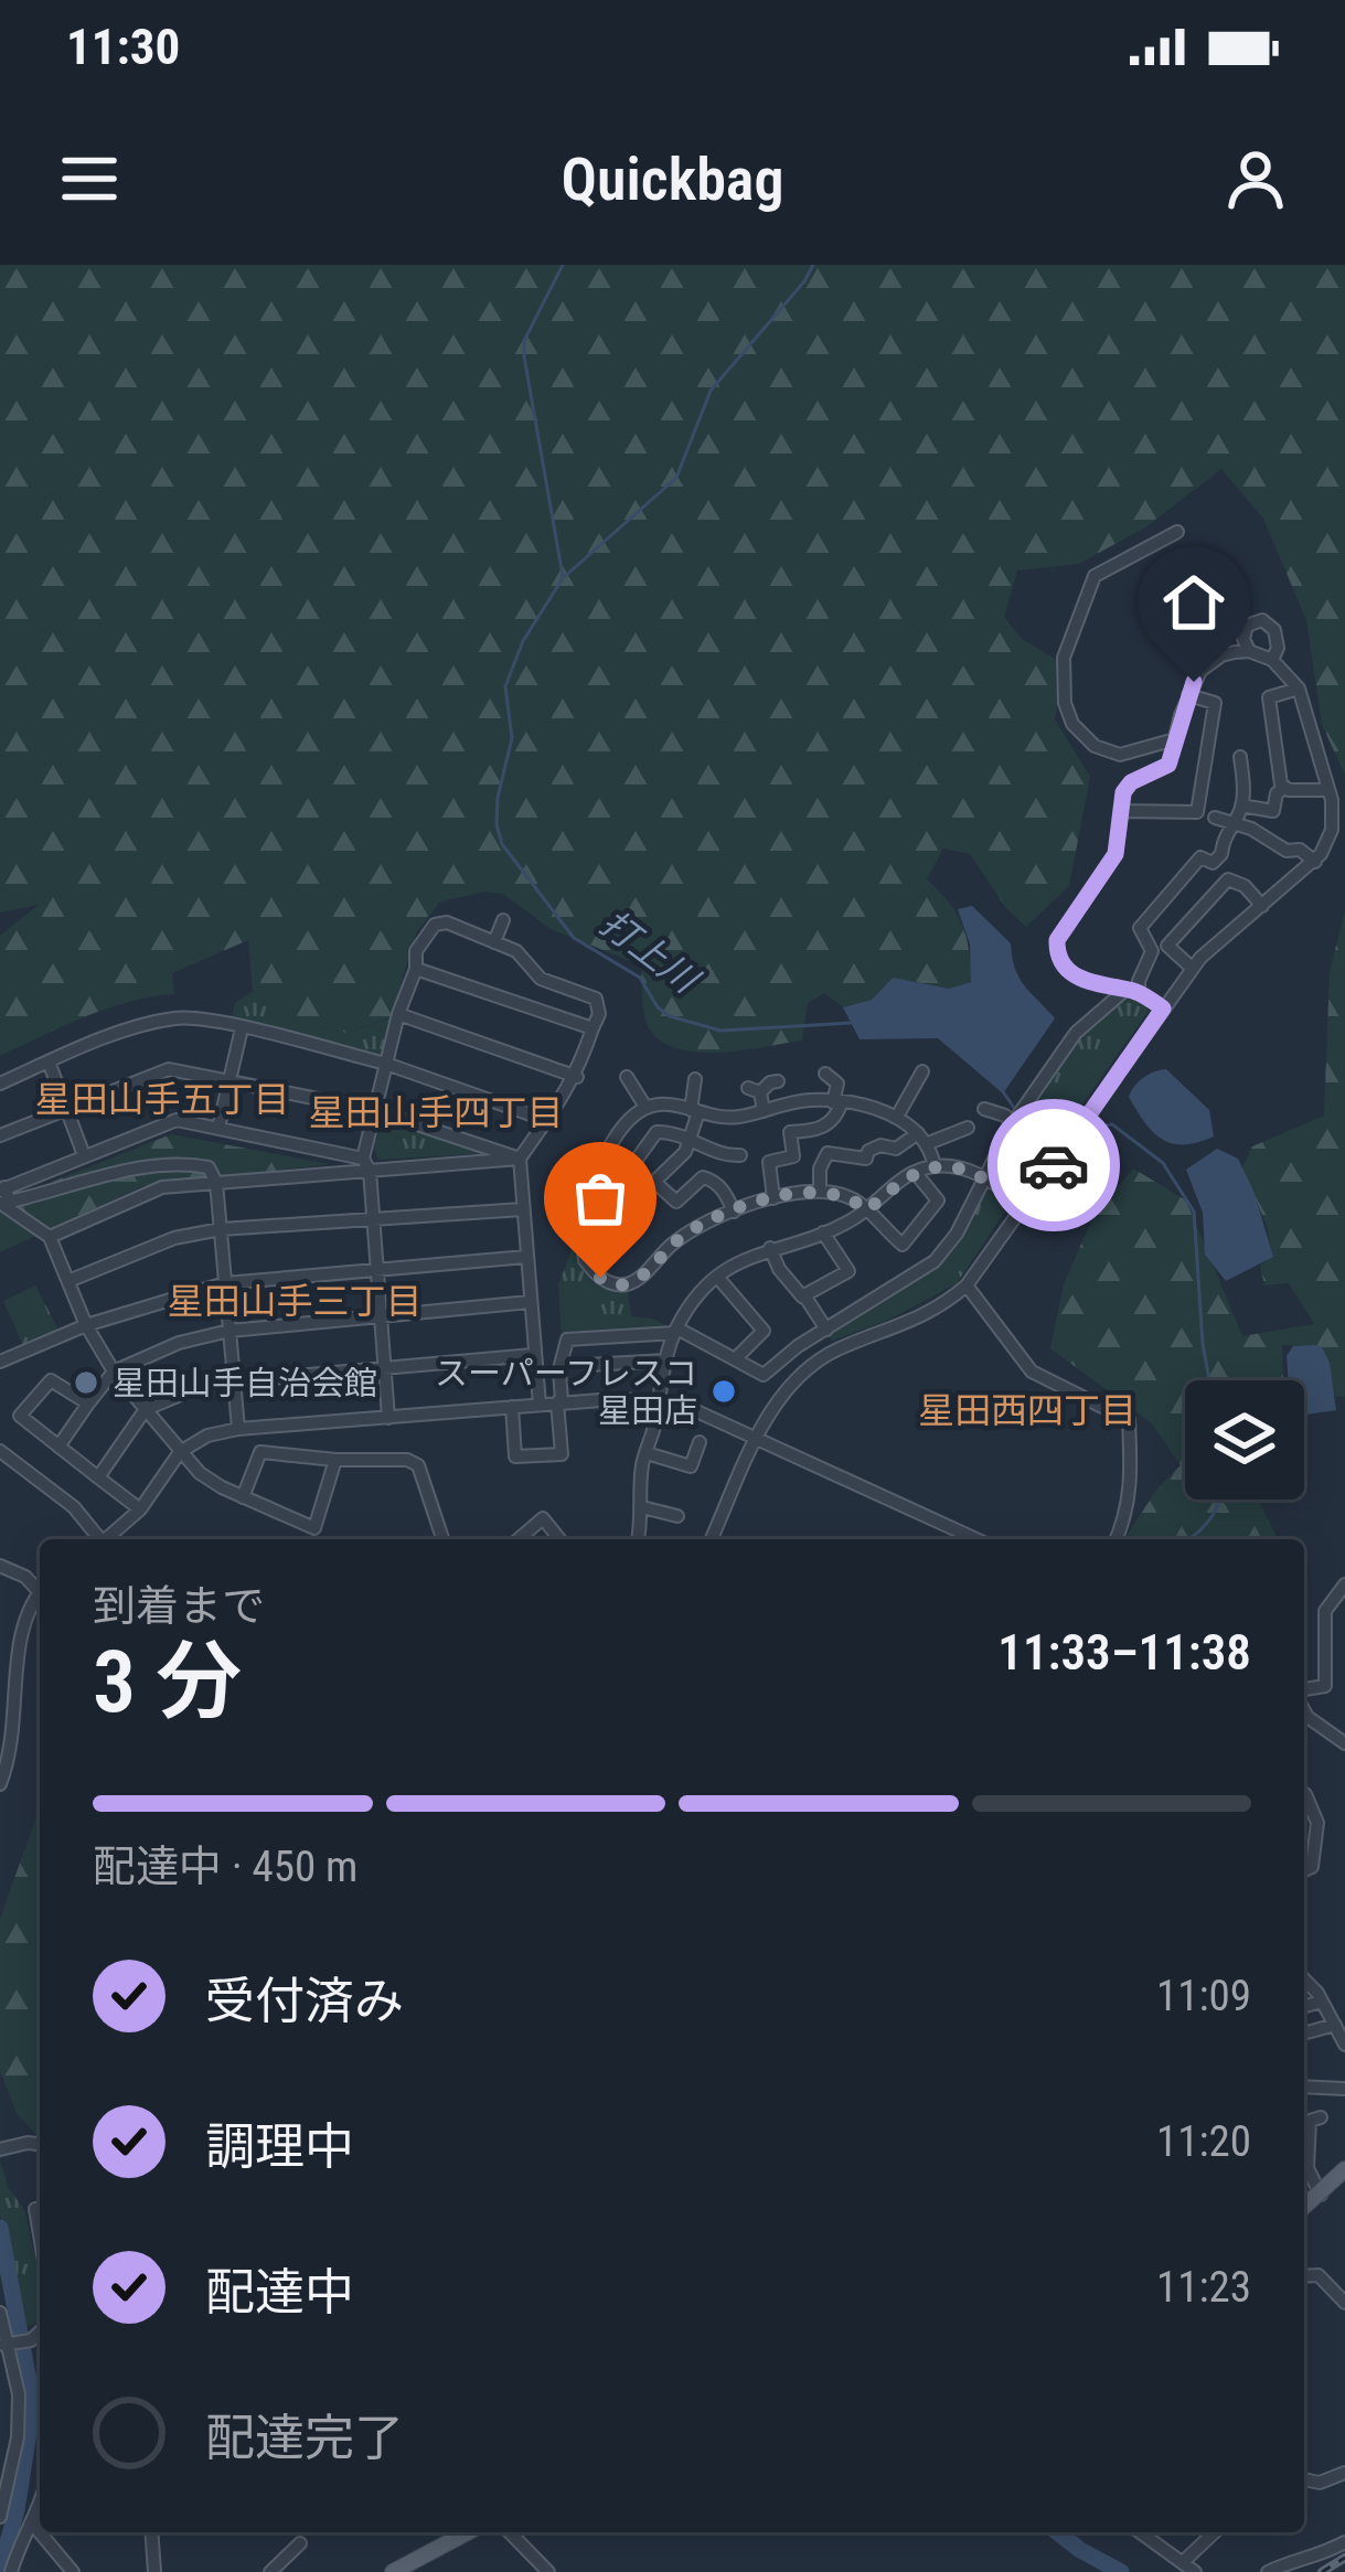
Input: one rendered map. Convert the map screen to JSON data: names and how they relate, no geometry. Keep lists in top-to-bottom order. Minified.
{"districts":["星田山手五丁目","星田山手四丁目","星田山手三丁目","星田西四丁目"],"water":["打上川"],"places":["星田山手自治会館","スーパーフレスコ 星田店"],"page":{"status":"11:30","header":"Quickbag","heading":["3 分","到着まで","11:33–11:38"],"bar":"配達中 · 450 m","list":[["受付済み","11:09"],["調理中","11:20"],["配達中","11:23"],"配達完了"]}}
